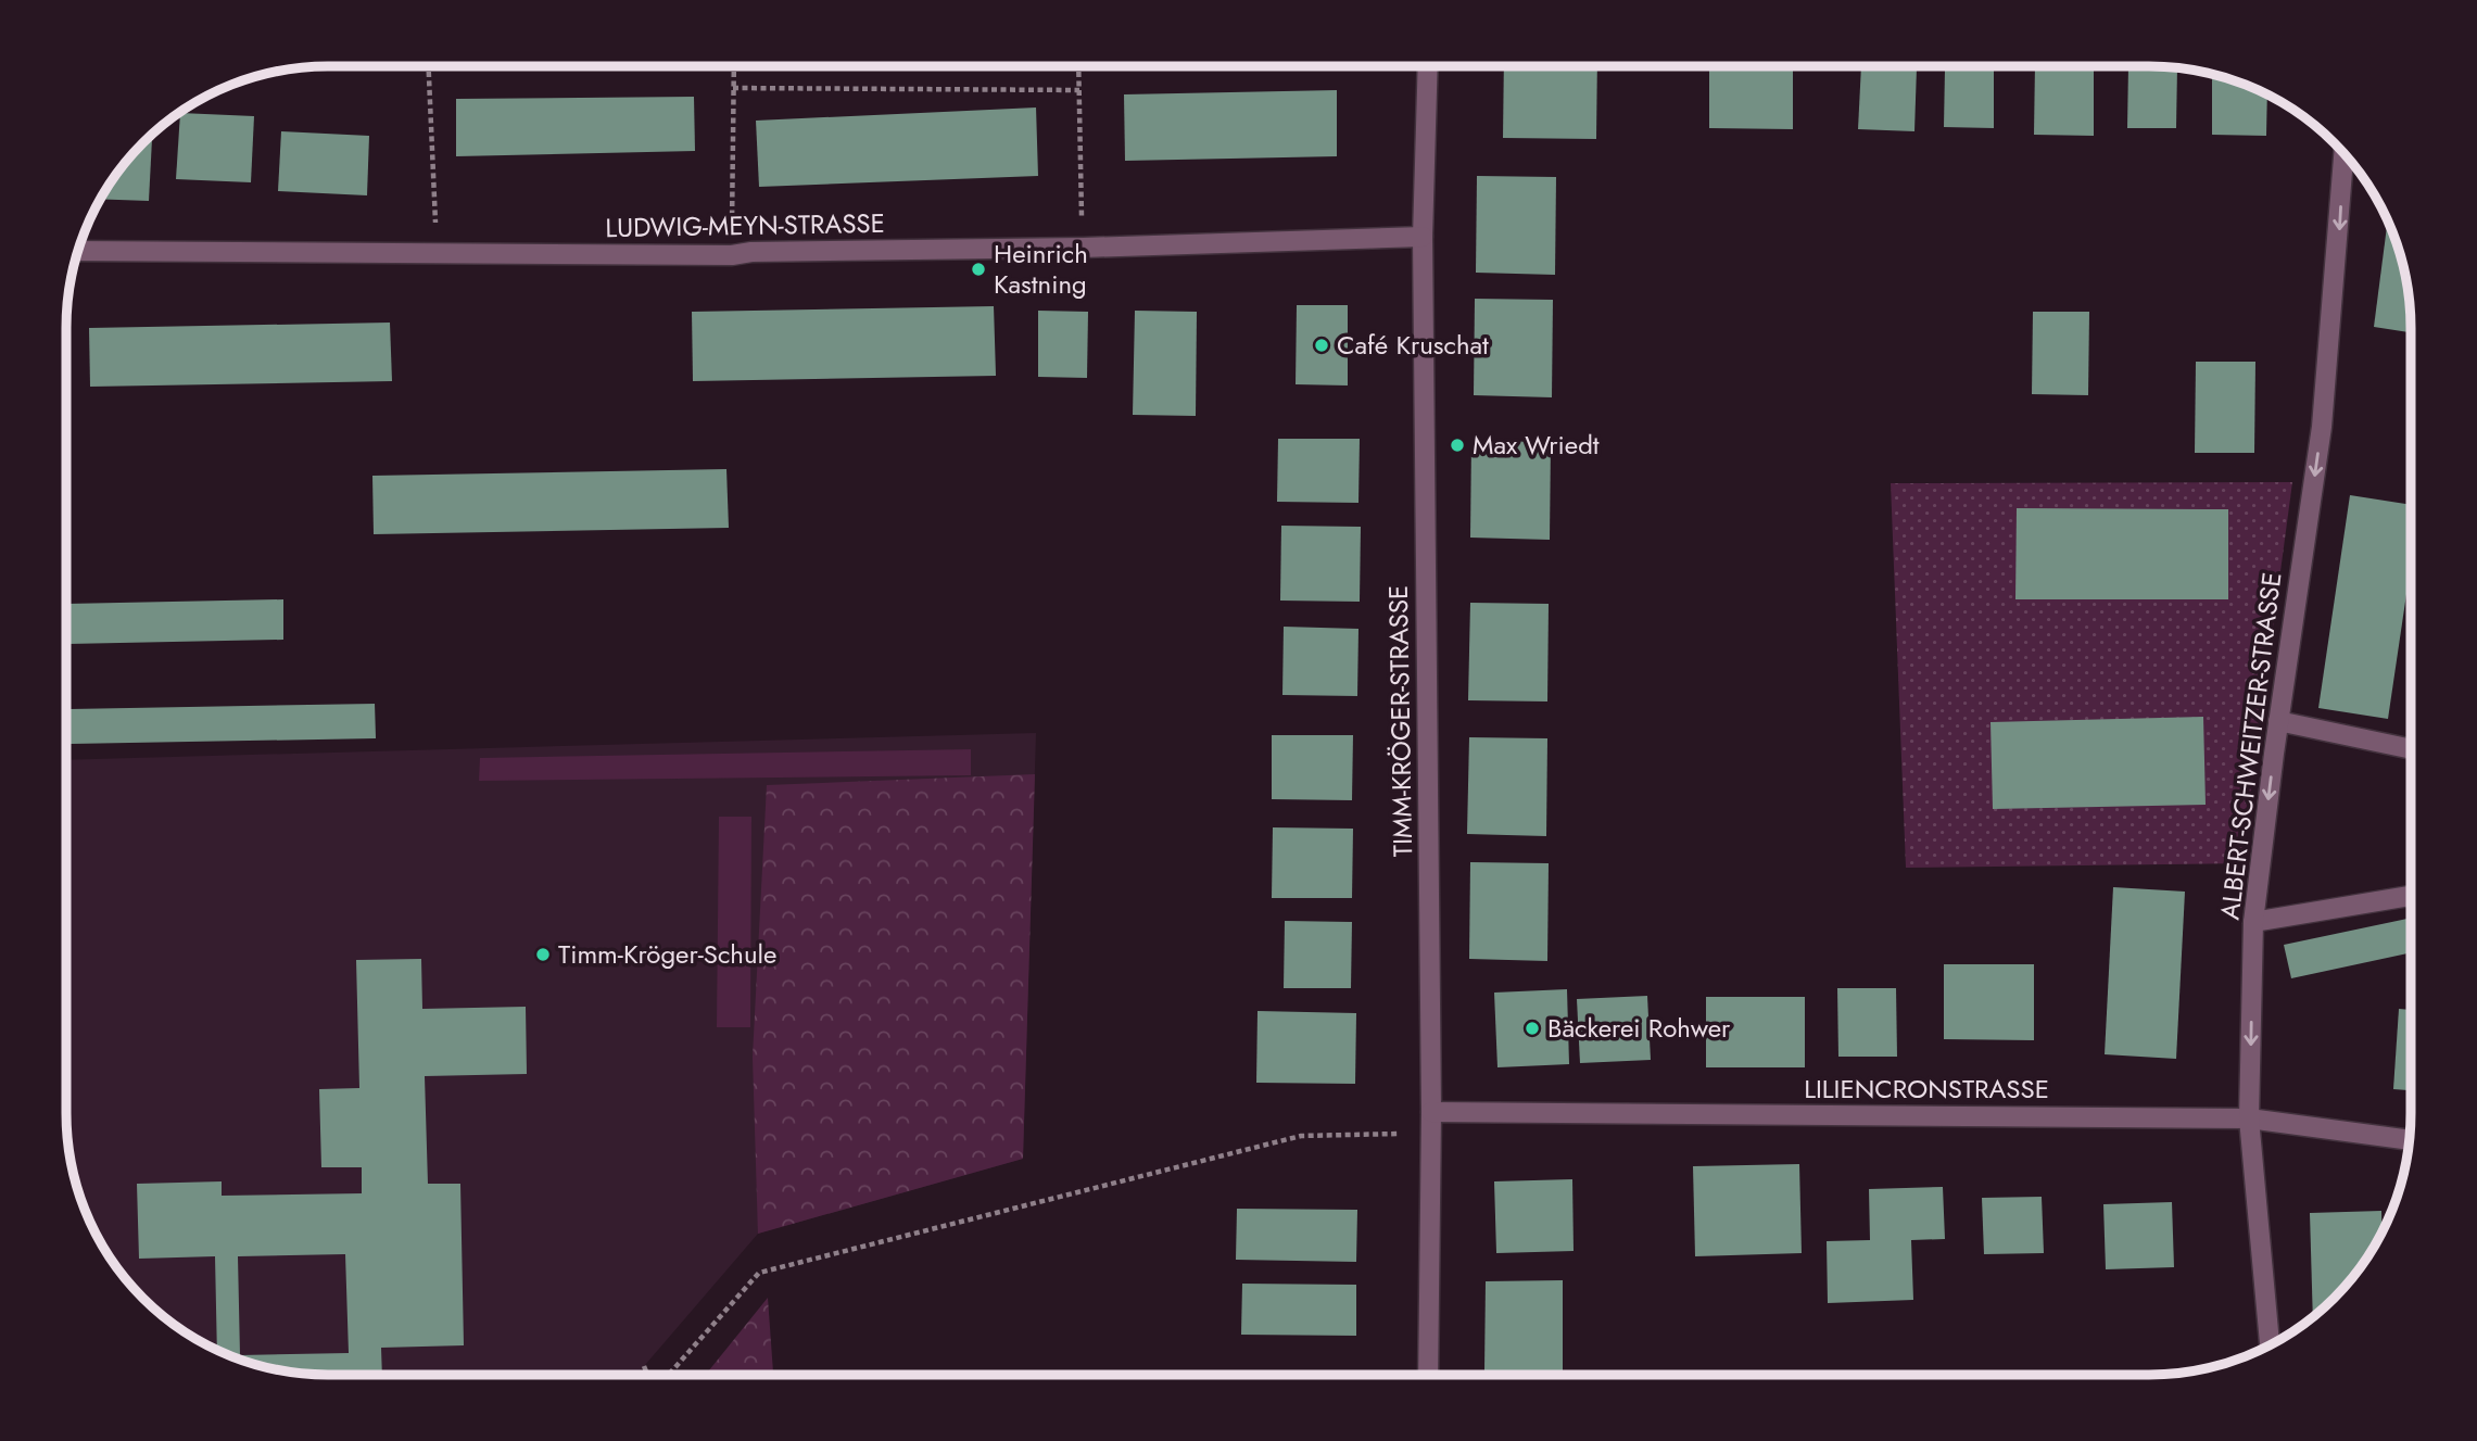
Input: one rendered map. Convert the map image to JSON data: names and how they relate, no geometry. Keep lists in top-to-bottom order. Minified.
{"streets":{"street":["LUDWIG-MEYN-STRASSE","TIMM-KRÖGER-STRASSE","ALBERT-SCHWEITZER-STRASSE","LILIENCRONSTRASSE"]},"crossings":[["LUDWIG-MEYN-STRASSE","TIMM-KRÖGER-STRASSE"],["TIMM-KRÖGER-STRASSE","LILIENCRONSTRASSE"],["ALBERT-SCHWEITZER-STRASSE","LILIENCRONSTRASSE"]],"one_way":["ALBERT-SCHWEITZER-STRASSE"],"places":["Heinrich Kastning","Café Kruschat","Max Wriedt","Timm-Kröger-Schule","Bäckerei Rohwer"]}
